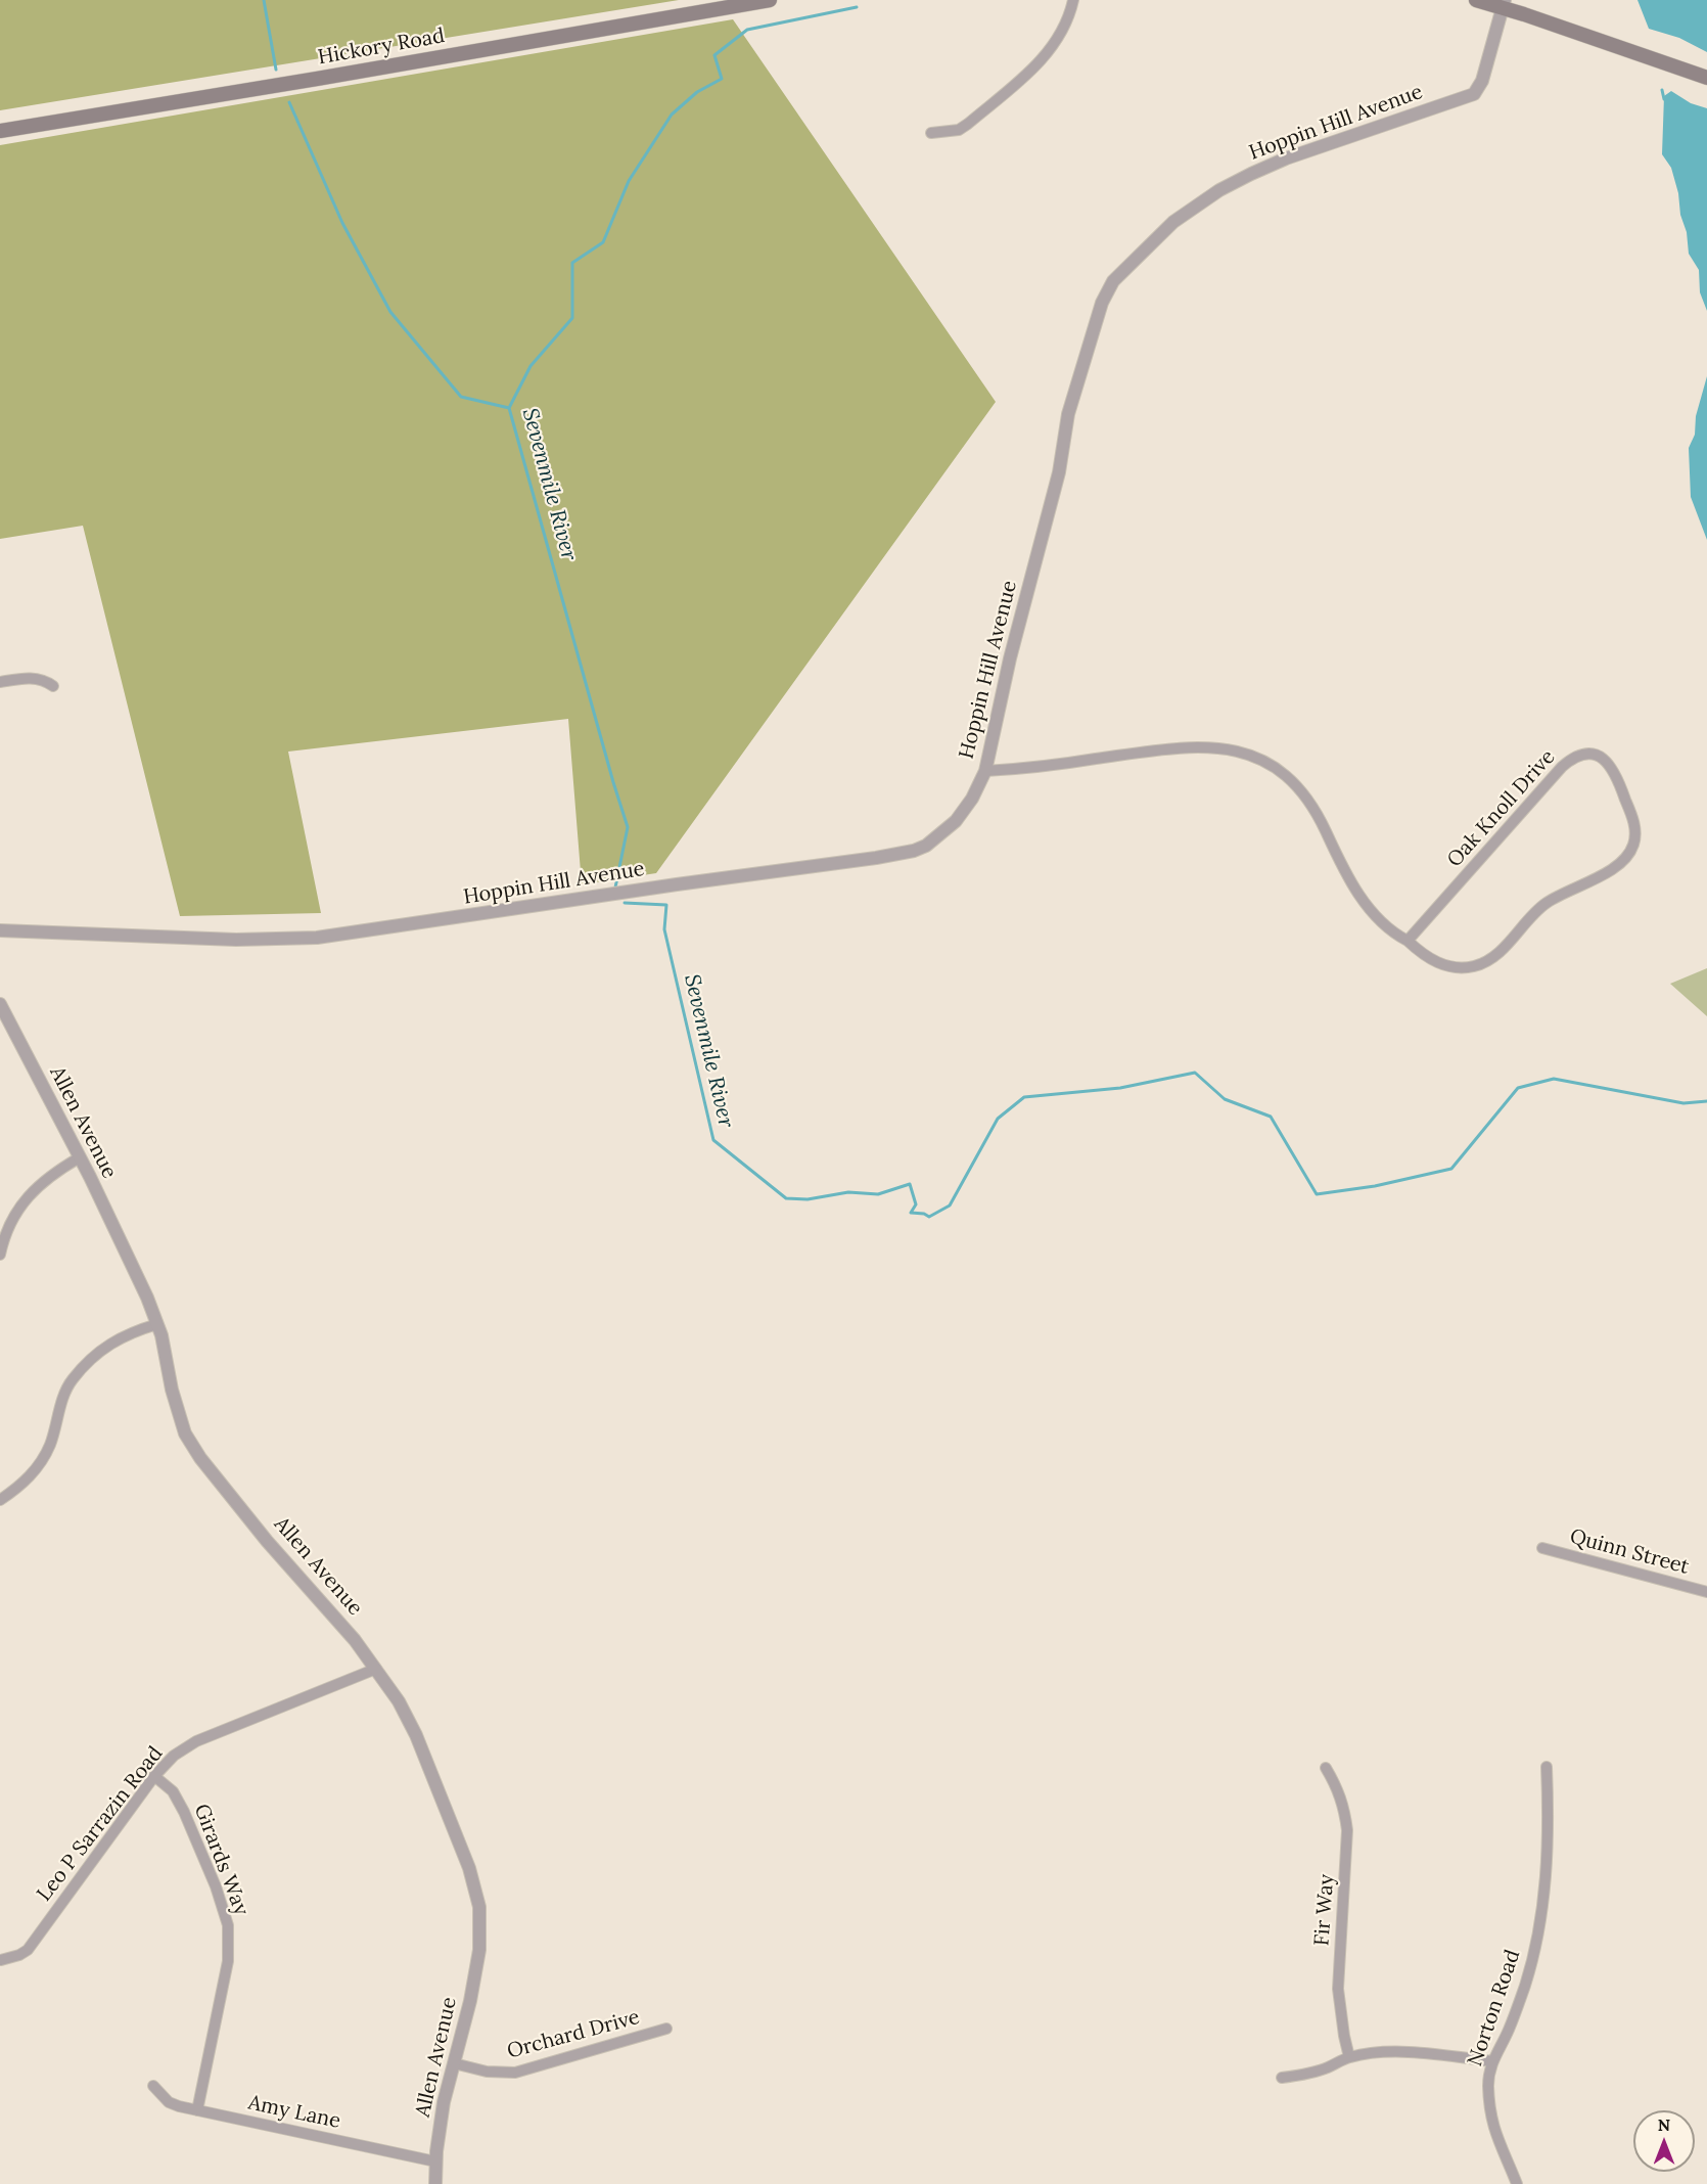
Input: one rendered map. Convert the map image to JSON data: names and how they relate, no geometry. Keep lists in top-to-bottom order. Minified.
{"streets":{"main road":["Hickory Road"],"street":["Hoppin Hill Avenue","Oak Knoll Drive","Allen Avenue","Quinn Street","Leo P Sarrazin Road","Girards Way","Fir Way","Norton Road","Orchard Drive","Amy Lane"]},"crossings":[["Hoppin Hill Avenue","Oak Knoll Drive"],["Allen Avenue","Leo P Sarrazin Road"],["Allen Avenue","Orchard Drive"],["Allen Avenue","Amy Lane"],["Leo P Sarrazin Road","Girards Way"],["Girards Way","Amy Lane"]],"water":["Sevenmile River"],"north":"top"}
